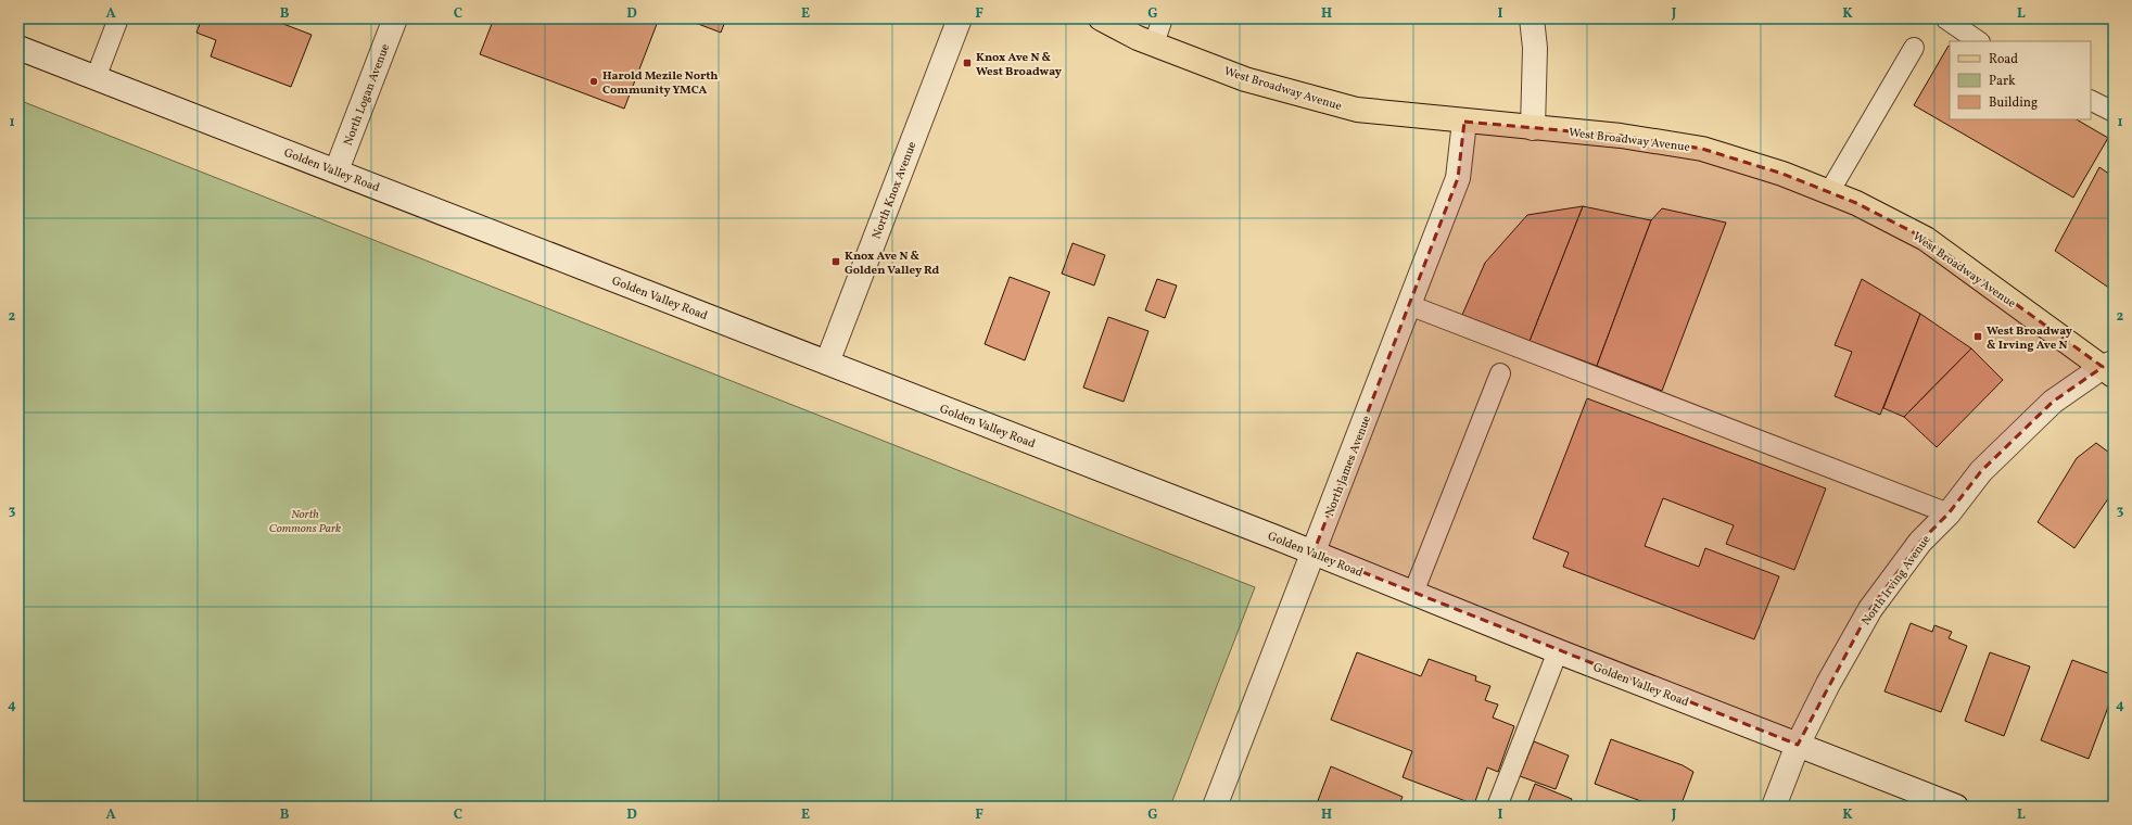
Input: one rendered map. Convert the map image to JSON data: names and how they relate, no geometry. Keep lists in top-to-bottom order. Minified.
{"streets":{"main road":["West Broadway Avenue"],"street":["North Logan Avenue","Golden Valley Road","North Knox Avenue","North James Avenue","North Irving Avenue"]},"crossings":[["West Broadway Avenue","North James Avenue"],["West Broadway Avenue","North Irving Avenue"],["North Logan Avenue","Golden Valley Road"],["Golden Valley Road","North Knox Avenue"],["Golden Valley Road","North James Avenue"],["Golden Valley Road","North Irving Avenue"]],"parks":["North Commons Park"],"places":{"transit":["Knox Ave N & West Broadway","Knox Ave N & Golden Valley Rd","West Broadway & Irving Ave N"],"other":["Harold Mezile North Community YMCA"]},"legend":["Road","Park","Building"],"grid":{"columns":["A","B","C","D","E","F","G","H","I","J","K","L"],"rows":["1","2","3","4"]}}
